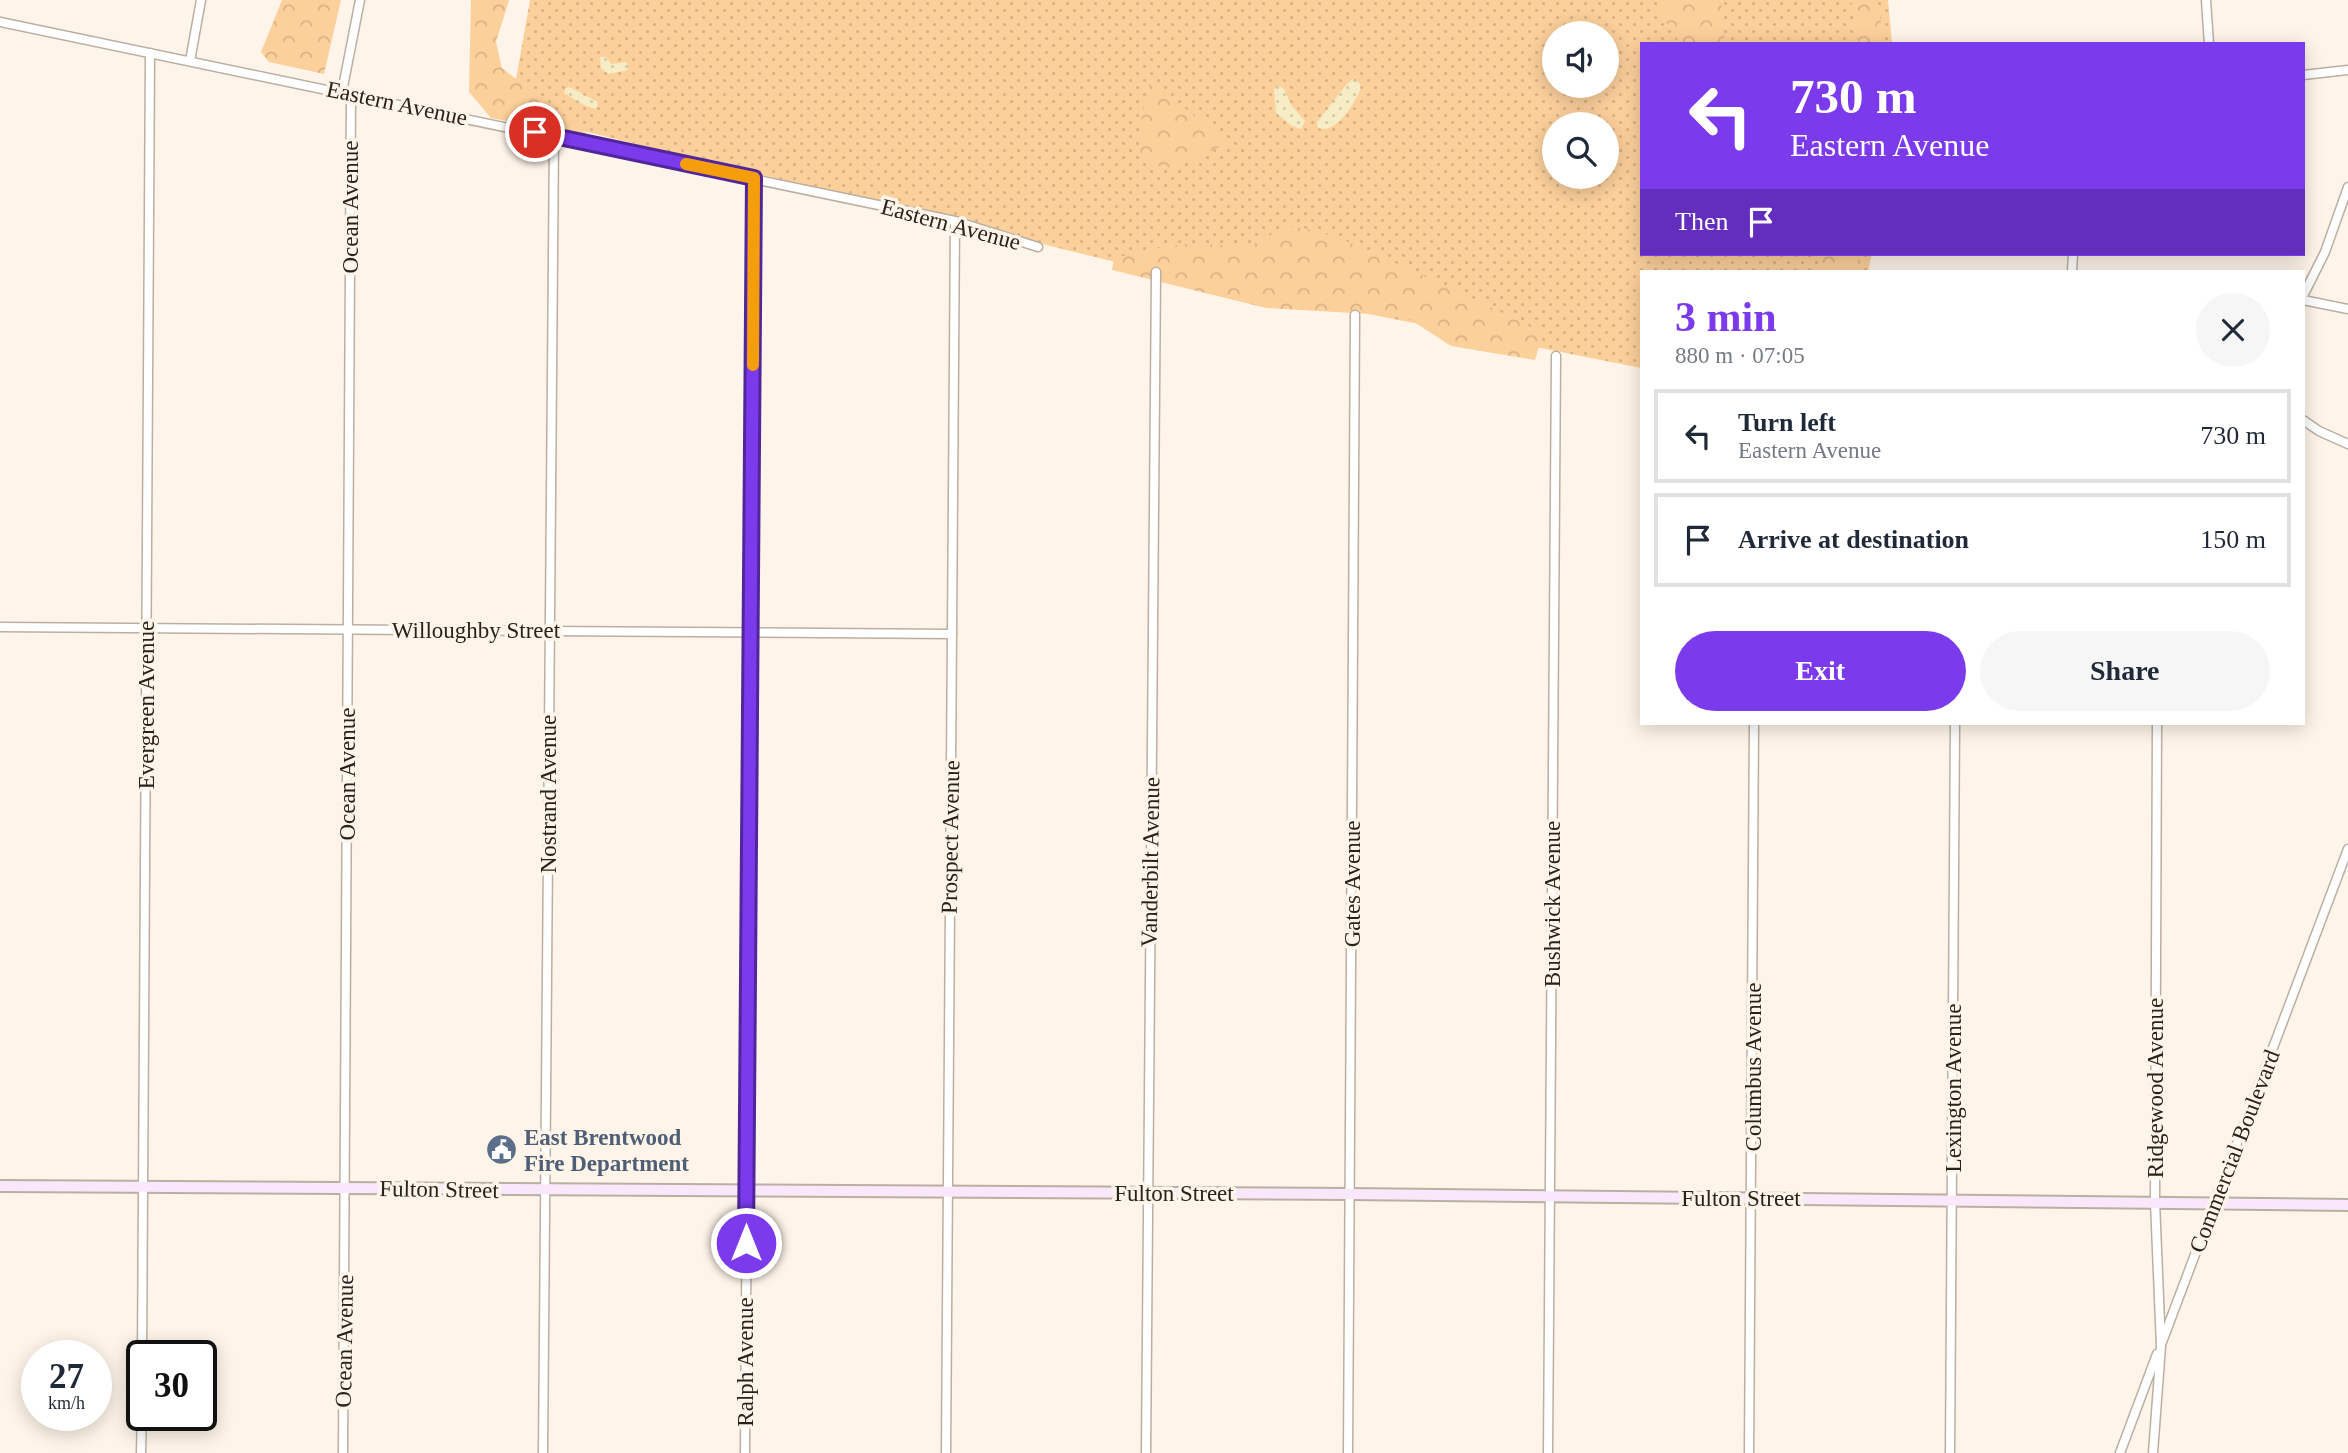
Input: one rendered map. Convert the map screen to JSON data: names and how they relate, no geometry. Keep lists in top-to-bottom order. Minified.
{"streets":{"street":["Eastern Avenue","Ocean Avenue","Willoughby Street","Evergreen Avenue","Nostrand Avenue","Prospect Avenue","Vanderbilt Avenue","Gates Avenue","Bushwick Avenue","Columbus Avenue","Lexington Avenue","Ridgewood Avenue","Commercial Boulevard","Fulton Street","Ralph Avenue"]},"crossings":[["Eastern Avenue","Ocean Avenue"],["Eastern Avenue","Evergreen Avenue"],["Eastern Avenue","Nostrand Avenue"],["Eastern Avenue","Prospect Avenue"],["Eastern Avenue","Ralph Avenue"],["Ocean Avenue","Willoughby Street"],["Ocean Avenue","Fulton Street"],["Willoughby Street","Evergreen Avenue"],["Willoughby Street","Nostrand Avenue"],["Willoughby Street","Prospect Avenue"],["Willoughby Street","Ralph Avenue"],["Evergreen Avenue","Fulton Street"],["Nostrand Avenue","Fulton Street"],["Prospect Avenue","Fulton Street"],["Vanderbilt Avenue","Fulton Street"],["Gates Avenue","Fulton Street"],["Bushwick Avenue","Fulton Street"],["Columbus Avenue","Fulton Street"],["Lexington Avenue","Fulton Street"],["Ridgewood Avenue","Commercial Boulevard"],["Ridgewood Avenue","Fulton Street"],["Commercial Boulevard","Fulton Street"],["Fulton Street","Ralph Avenue"]],"places":{"public building":["East Brentwood Fire Department"]},"page":{"turn":["730 m","Eastern Avenue"],"then":"Then","heading":["3 min","880 m · 07:05"],"list":[{"name":"Turn left","note":"Eastern Avenue","value":"730 m"},{"name":"Arrive at destination","value":"150 m"}],"buttons":["Exit","Share"],"speed":"27 km/h","limit":"30"}}
